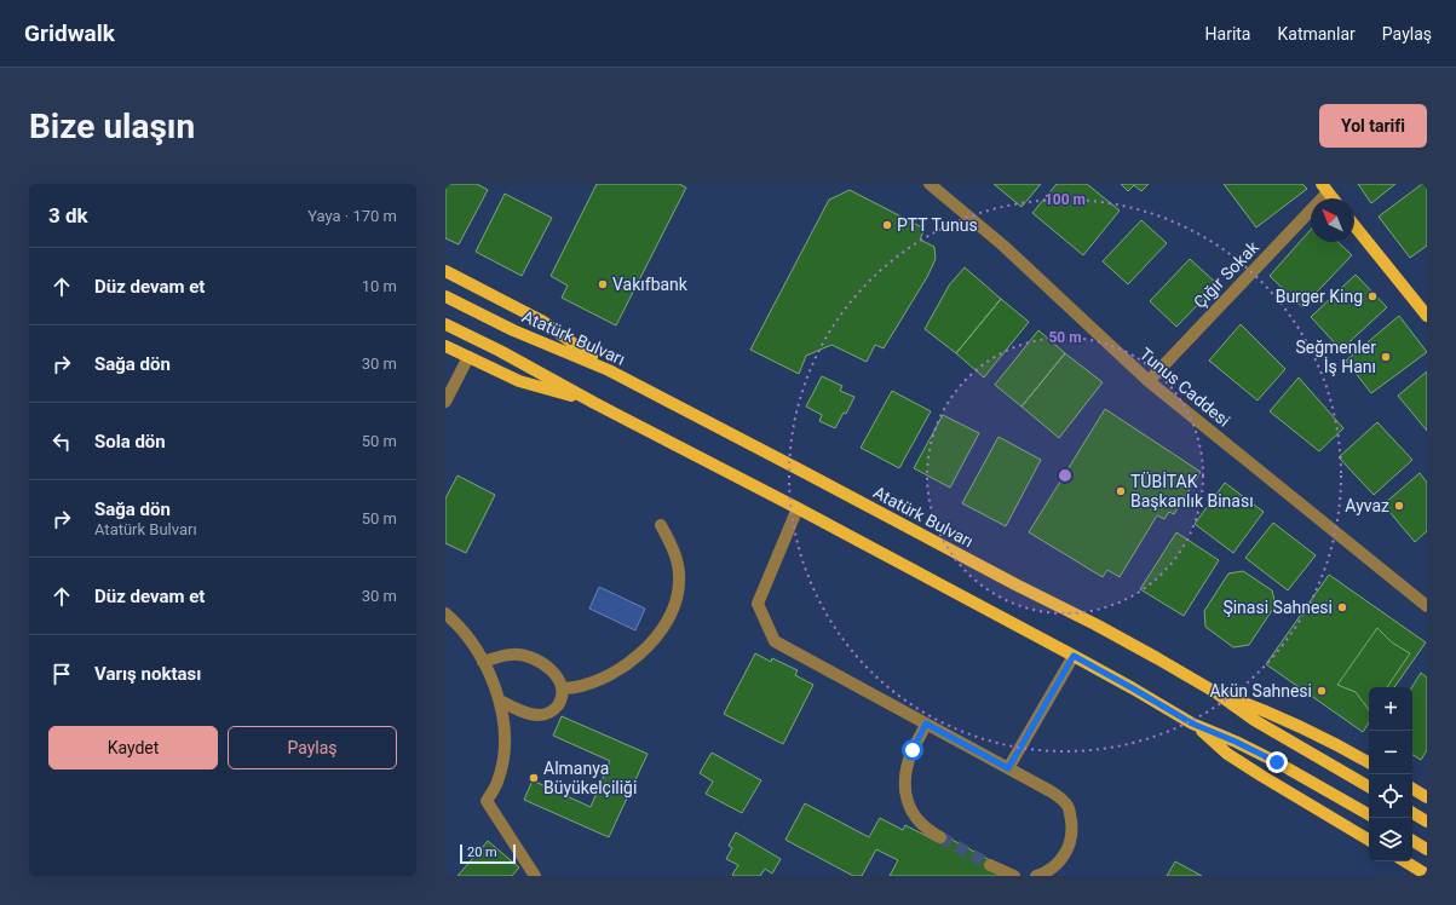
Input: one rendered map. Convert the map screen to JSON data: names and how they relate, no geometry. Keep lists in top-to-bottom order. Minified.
{"streets":{"main road":["Atatürk Bulvarı"],"street":["Çığır Sokak","Tunus Caddesi"]},"crossings":[["Çığır Sokak","Tunus Caddesi"]],"places":["PTT Tunus","Vakıfbank","Burger King","Seğmenler İş Hanı","TÜBİTAK Başkanlık Binası","Ayvaz","Şinasi Sahnesi","Akün Sahnesi","Almanya Büyükelçiliği"],"scale_bar":"20 m","north":"top left","page":{"header":"Gridwalk","nav":["Harita","Katmanlar","Paylaş"],"buttons":["Yol tarifi",["Kaydet","Paylaş"]],"title":"Bize ulaşın","heading":["3 dk","Yaya · 170 m"],"list":[["Düz devam et","10 m"],["Sağa dön","30 m"],["Sola dön","50 m"],["Sağa dön","Atatürk Bulvarı","50 m"],["Düz devam et","30 m"],"Varış noktası"],"map_buttons":["+","−"],"scale":"20 m"},"rings":["100 m","50 m"]}
